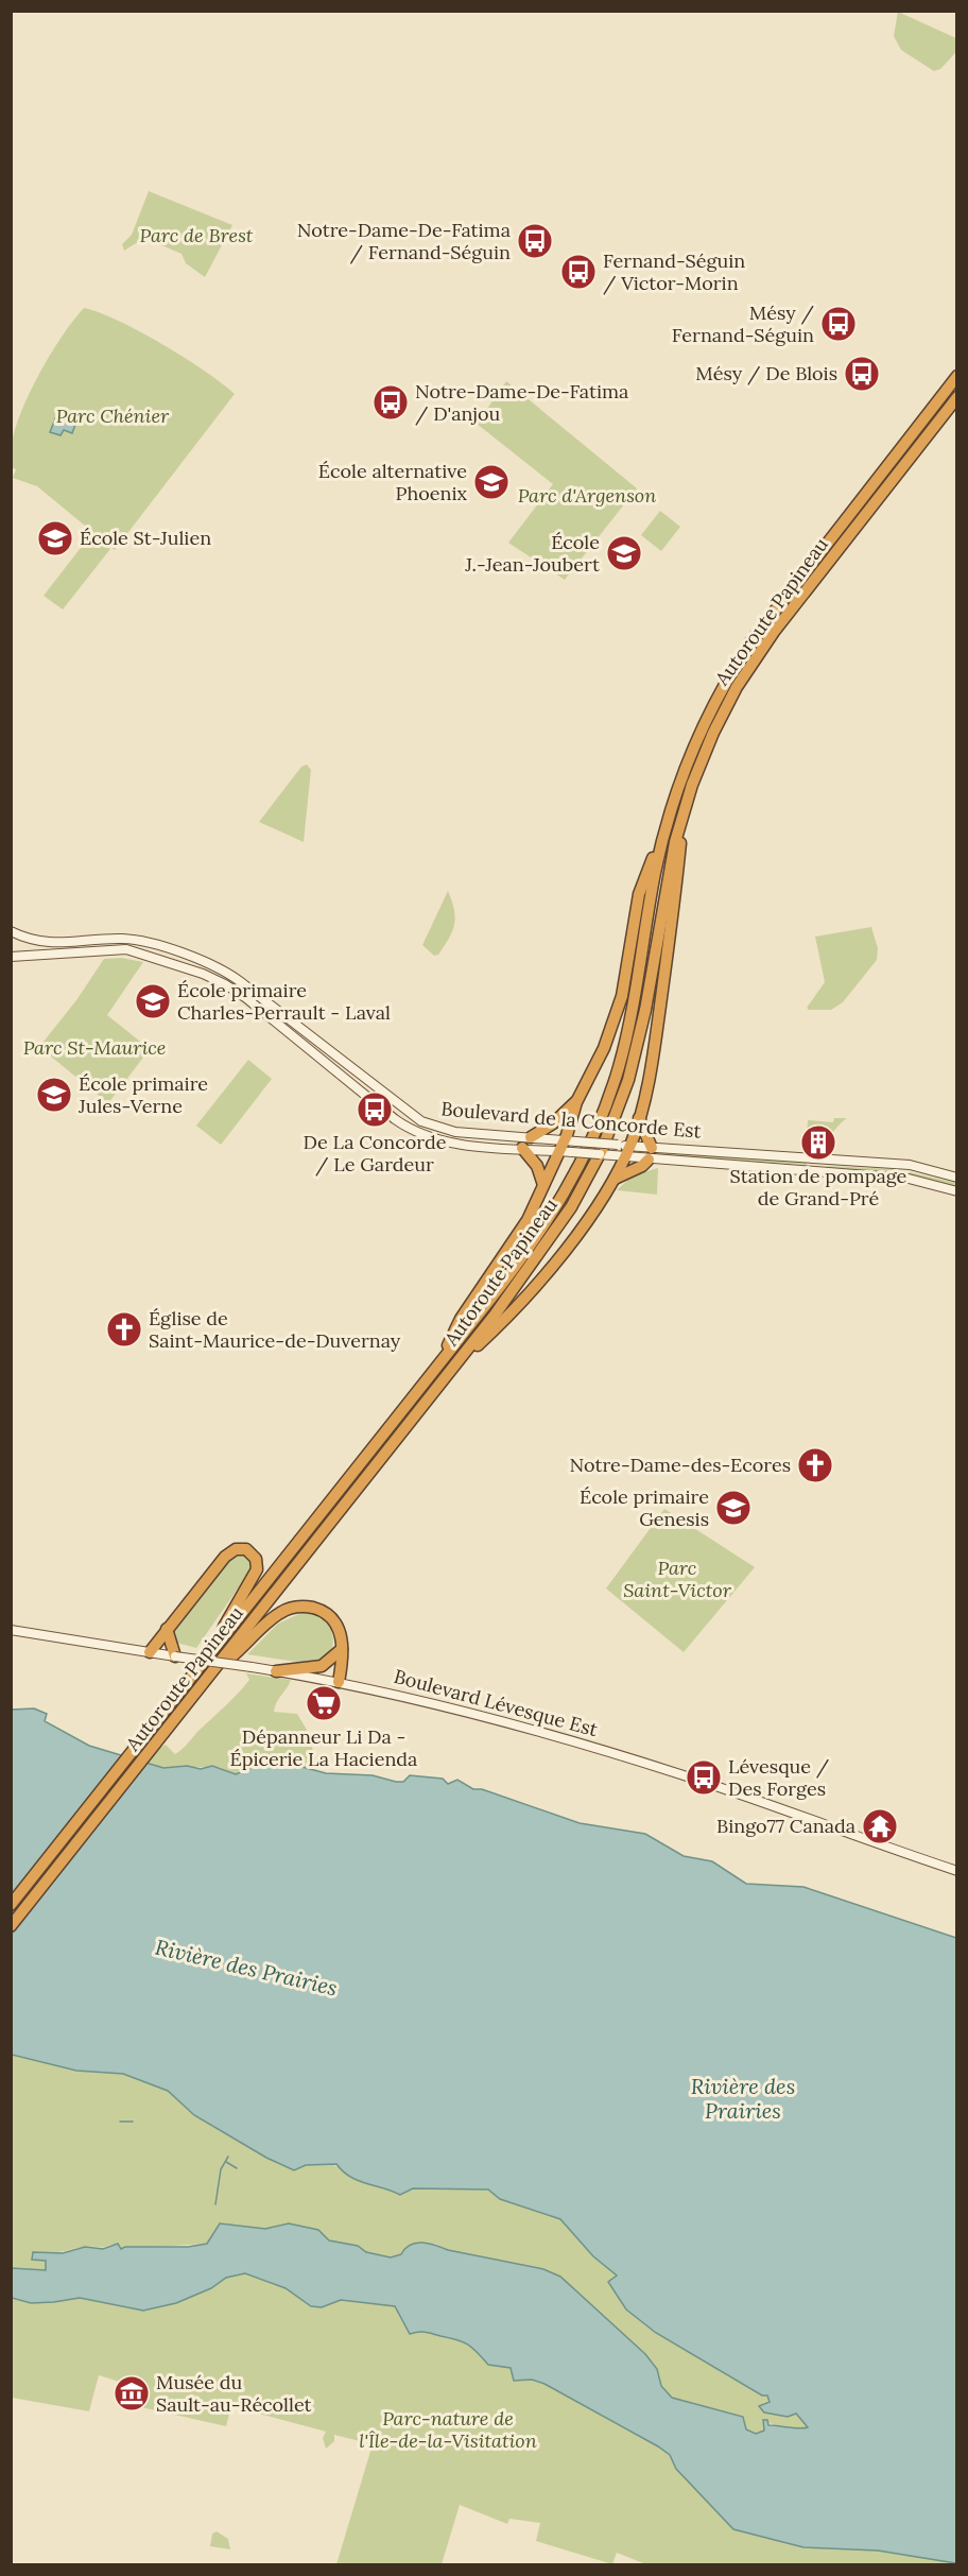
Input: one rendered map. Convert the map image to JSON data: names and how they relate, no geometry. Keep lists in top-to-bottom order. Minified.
{"streets":{"highway":["Autoroute Papineau"],"street":["Boulevard de la Concorde Est","Boulevard Lévesque Est"]},"water":["Rivière des Prairies"],"parks":["Parc de Brest","Parc Chénier","Parc d'Argenson","Parc St-Maurice","Parc Saint-Victor","Parc-nature de l'Île-de-la-Visitation"],"places":{"bus stop":["Notre-Dame-De-Fatima / Fernand-Séguin","Fernand-Séguin / Victor-Morin","Mésy / Fernand-Séguin","Mésy / De Blois","Notre-Dame-De-Fatima / D'anjou","De La Concorde / Le Gardeur","Lévesque / Des Forges"],"school or university":["École alternative Phoenix","École St-Julien","École J.-Jean-Joubert","École primaire Charles-Perrault - Laval","École primaire Jules-Verne","École primaire Genesis"],"building":["Station de pompage de Grand-Pré"],"church":["Église de Saint-Maurice-de-Duvernay","Notre-Dame-des-Ecores"],"supermarket":["Dépanneur Li Da - Épicerie La Hacienda"],"temple":["Bingo77 Canada"],"museum":["Musée du Sault-au-Récollet"]}}
